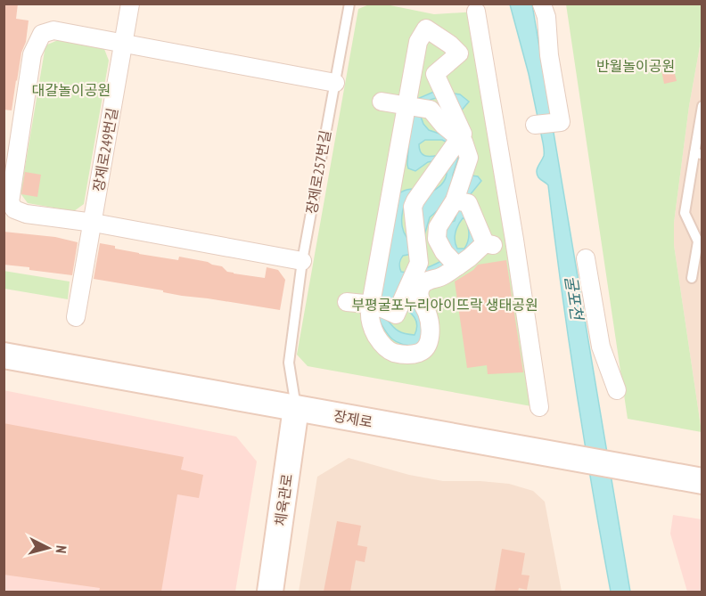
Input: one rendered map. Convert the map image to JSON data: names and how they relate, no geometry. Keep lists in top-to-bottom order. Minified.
{"streets":{"main road":["장제로","체육관로"],"street":["장제로249번길"],"lane":["장제로257번길"]},"crossings":[["장제로257번길","장제로"],["장제로257번길","체육관로"],["장제로","체육관로"]],"water":["굴포천"],"parks":["반월놀이공원","대갈놀이공원","부평굴포누리아이뜨락 생태공원"],"north":"right"}
